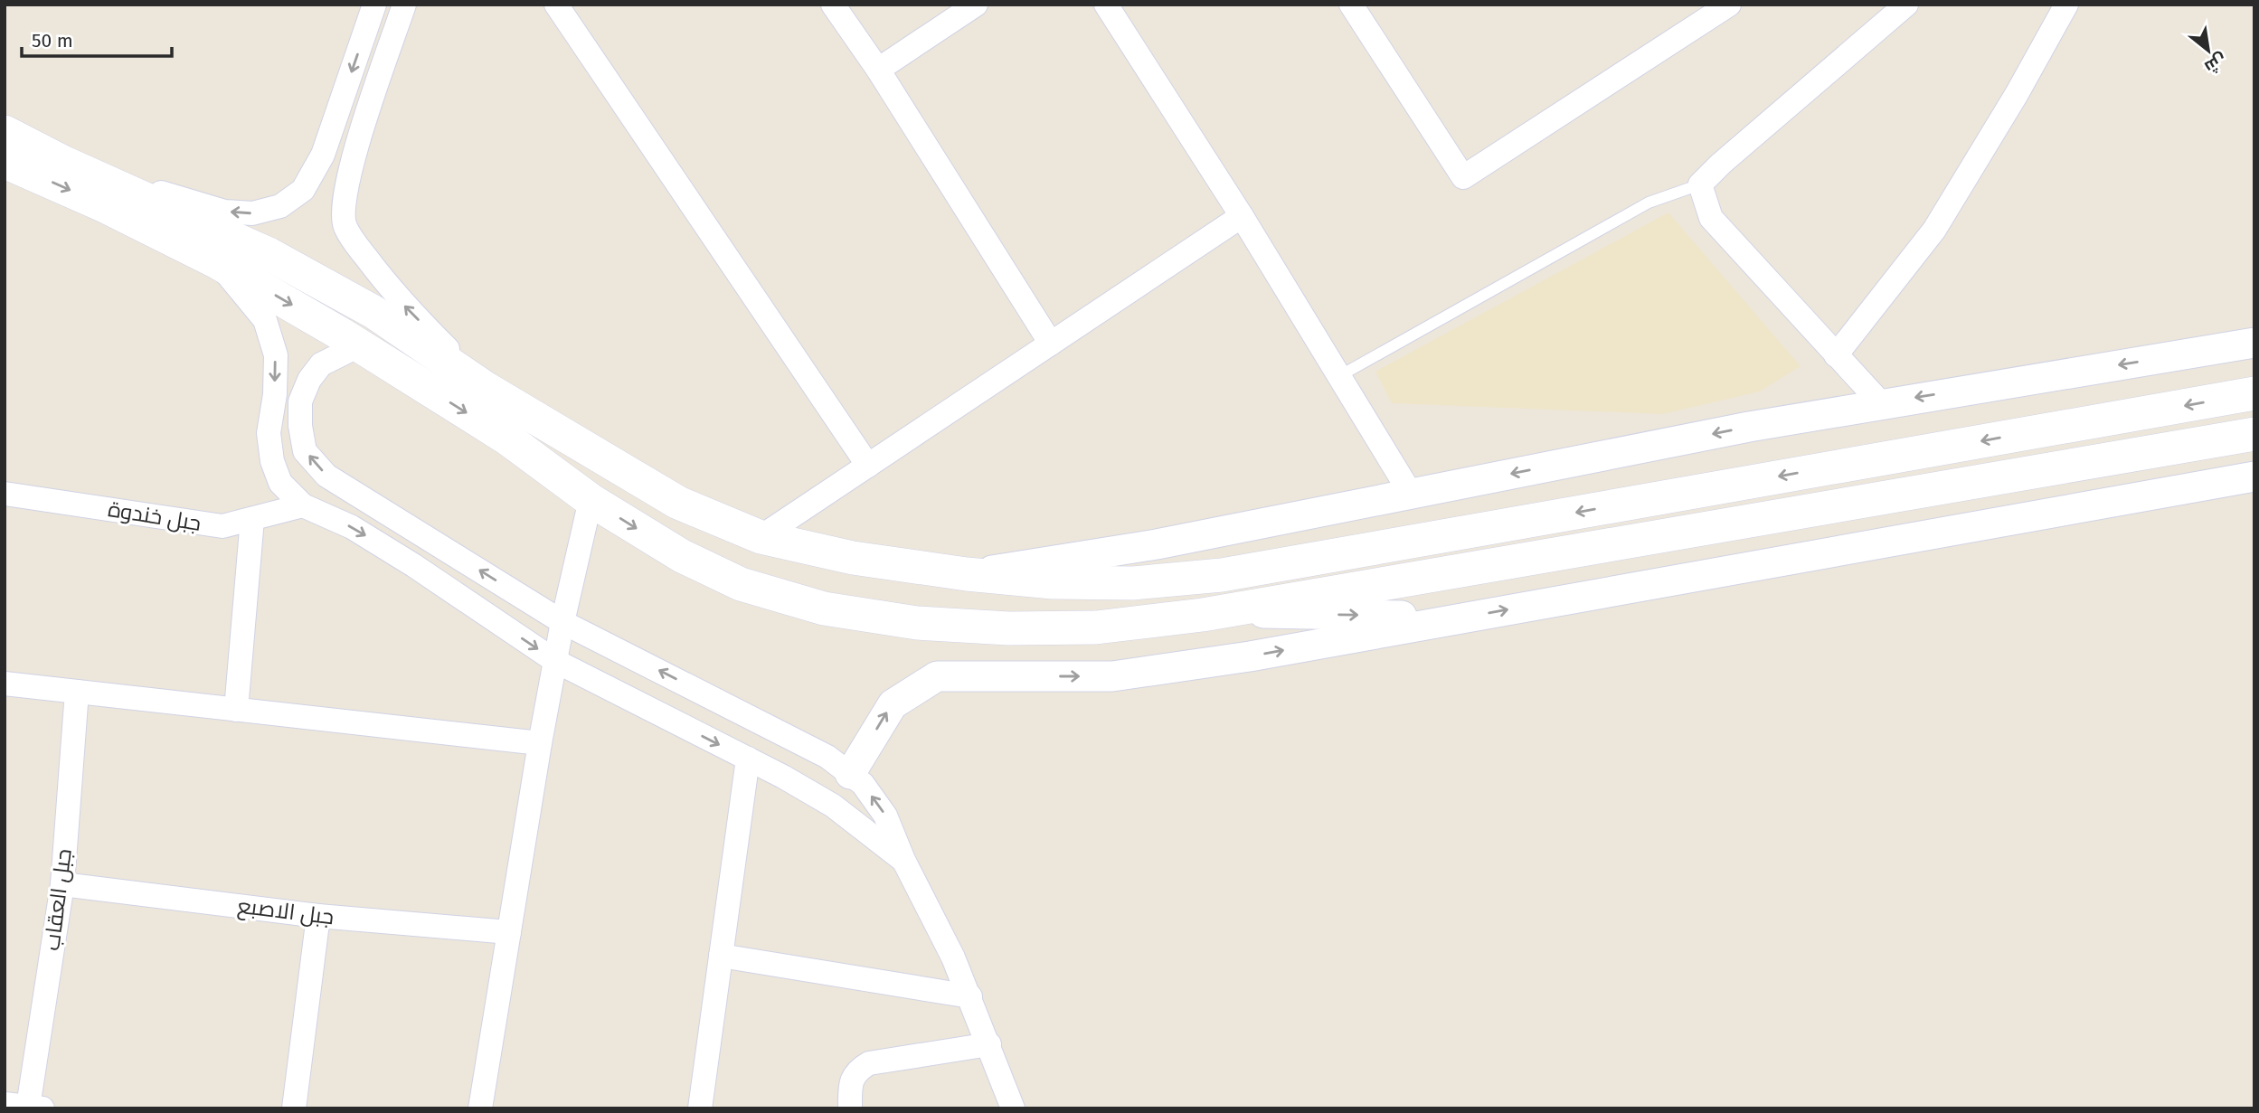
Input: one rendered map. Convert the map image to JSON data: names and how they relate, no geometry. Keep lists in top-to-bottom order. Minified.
{"streets":{"street":["جبل خندوة","جبل العقاب","جبل الاصبع"]},"crossings":[["جبل العقاب","جبل الاصبع"]],"scale_bar":"50 m","north":"bottom right"}
